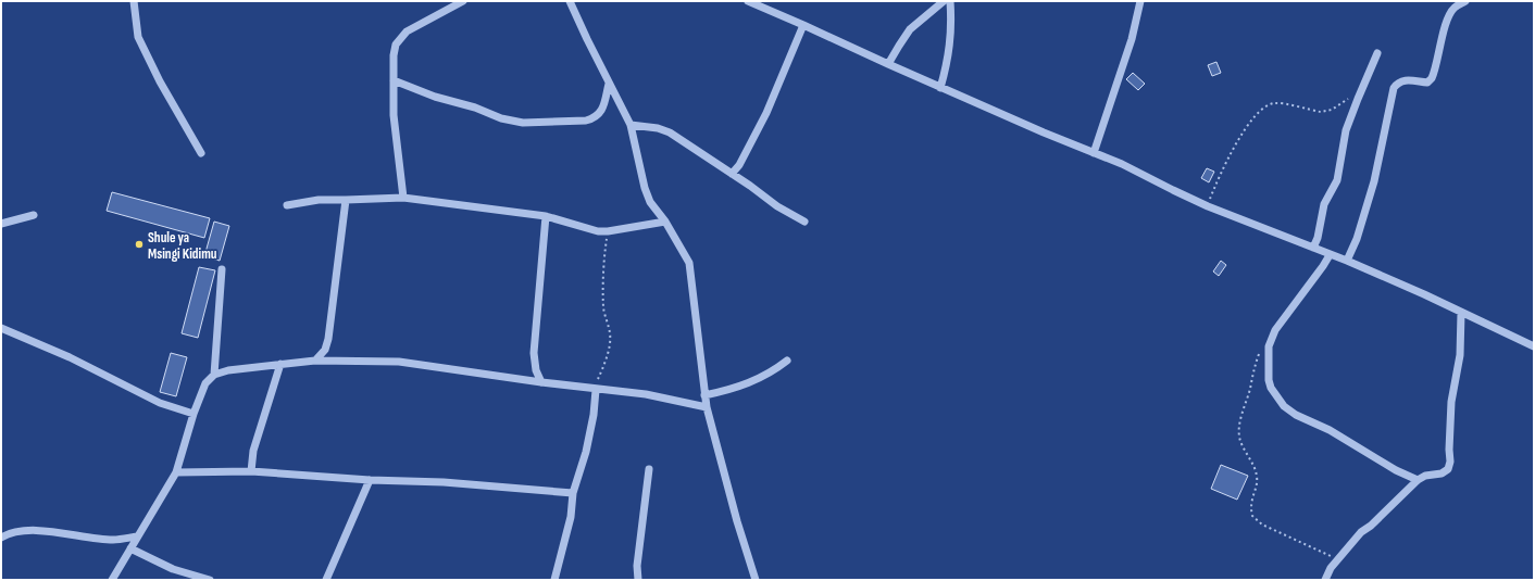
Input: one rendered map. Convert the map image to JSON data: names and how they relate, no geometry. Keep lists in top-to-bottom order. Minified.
{"places":["Shule ya Msingi Kidimu"]}
